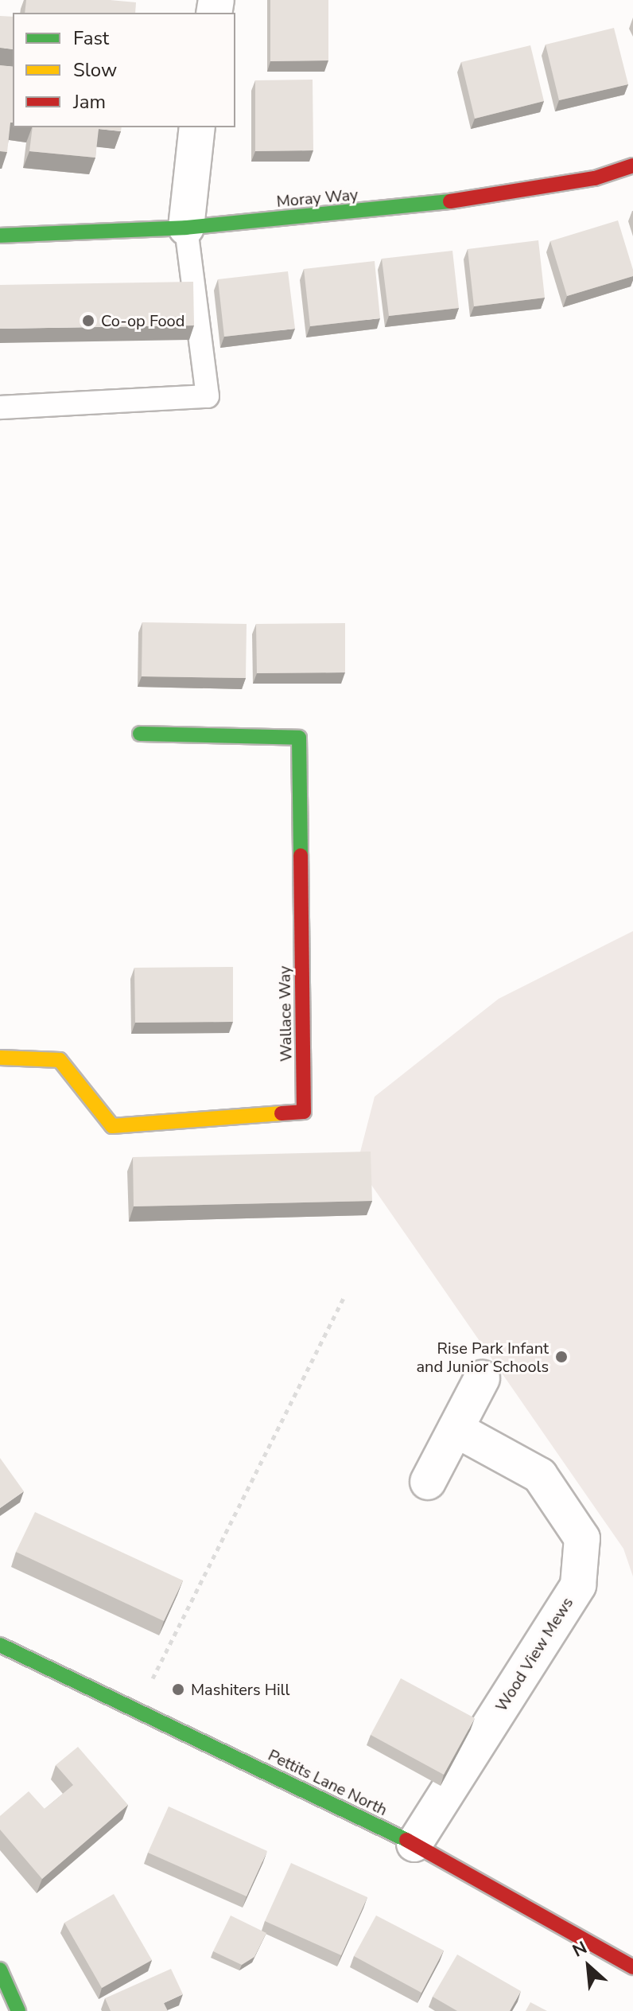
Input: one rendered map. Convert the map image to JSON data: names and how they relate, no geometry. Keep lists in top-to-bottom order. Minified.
{"streets":{"street":["Moray Way","Wallace Way","Wood View Mews","Pettits Lane North"]},"crossings":[["Wood View Mews","Pettits Lane North"]],"places":["Co-op Food","Rise Park Infant and Junior Schools","Mashiters Hill"],"legend":["Fast","Slow","Jam"],"north":"top left"}
